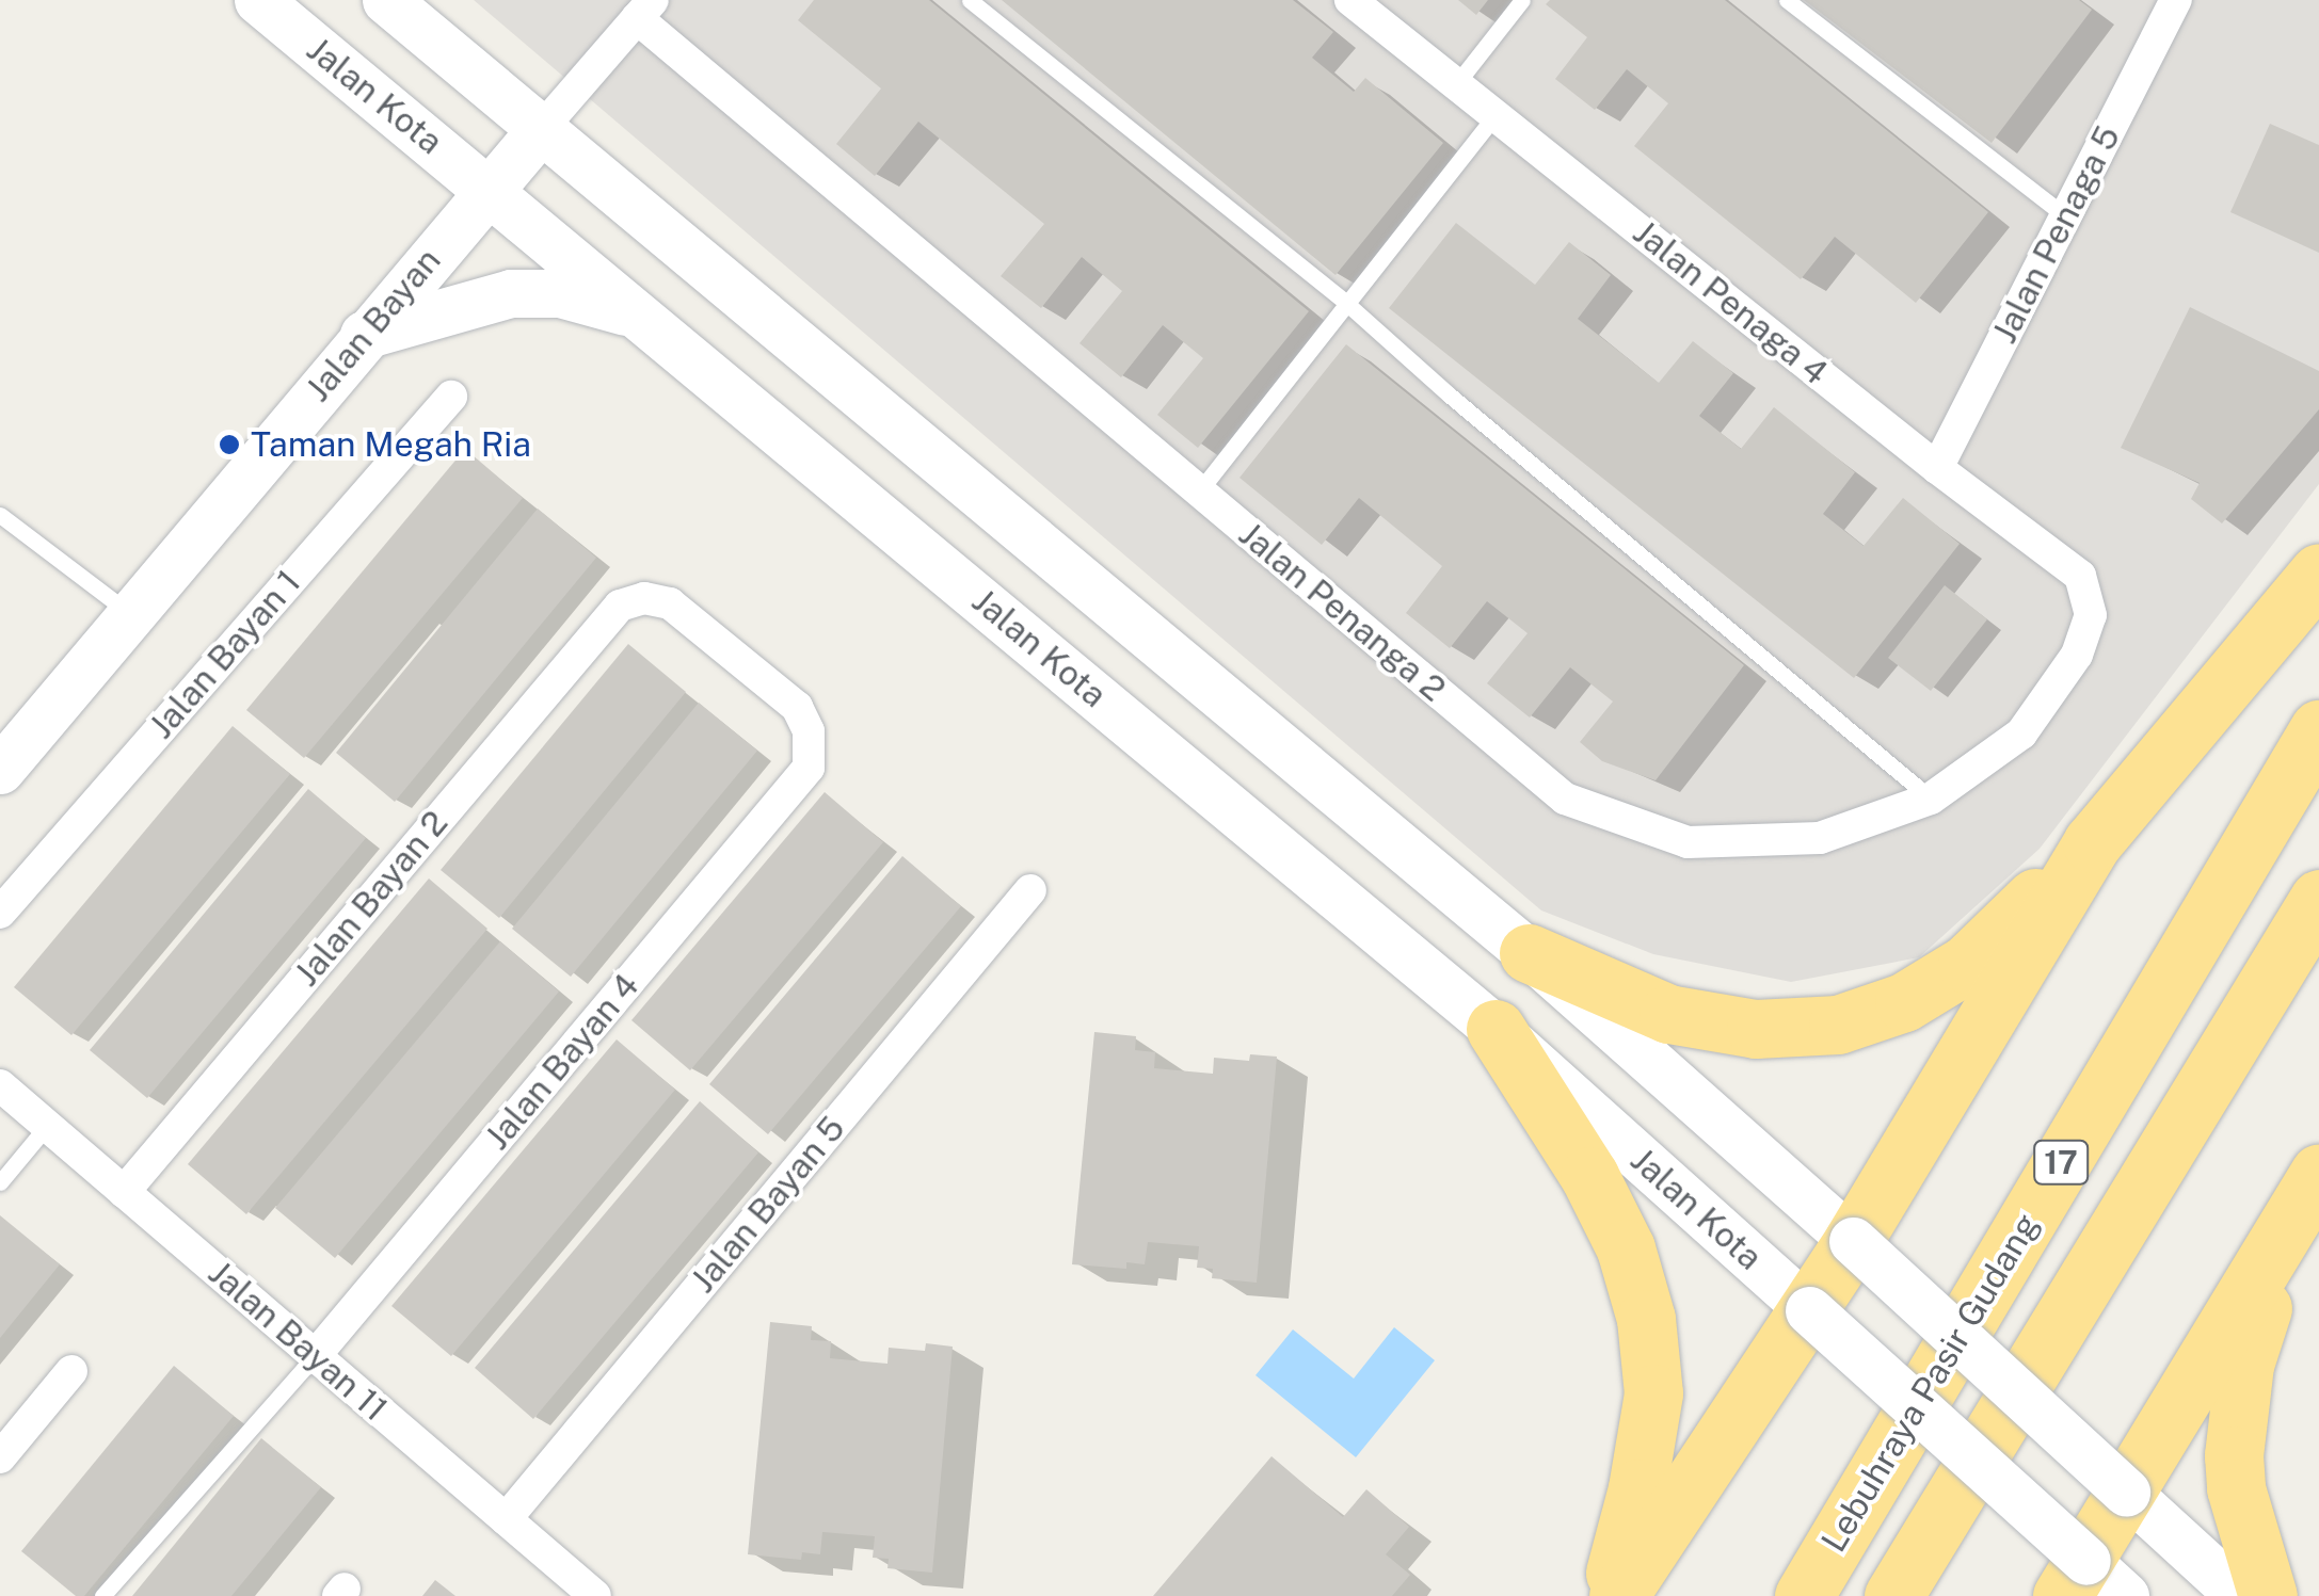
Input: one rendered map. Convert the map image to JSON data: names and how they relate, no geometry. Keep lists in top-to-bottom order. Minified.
{"streets":{"highway":["17","Lebuhraya Pasir Gudang"],"main road":["Jalan Kota","Jalan Bayan"],"street":["Jalan Penaga 5","Jalan Penaga 4","Jalan Penanga 2","Jalan Bayan 1","Jalan Bayan 2","Jalan Bayan 4","Jalan Bayan 5","Jalan Bayan 11"]},"crossings":[["Jalan Kota","Jalan Bayan"],["Jalan Penaga 5","Jalan Penaga 4"],["Jalan Penaga 4","Jalan Penanga 2"],["Jalan Bayan 2","Jalan Bayan 4"],["Jalan Bayan 2","Jalan Bayan 11"],["Jalan Bayan 4","Jalan Bayan 11"],["Jalan Bayan 5","Jalan Bayan 11"]],"places":["Taman Megah Ria"]}
